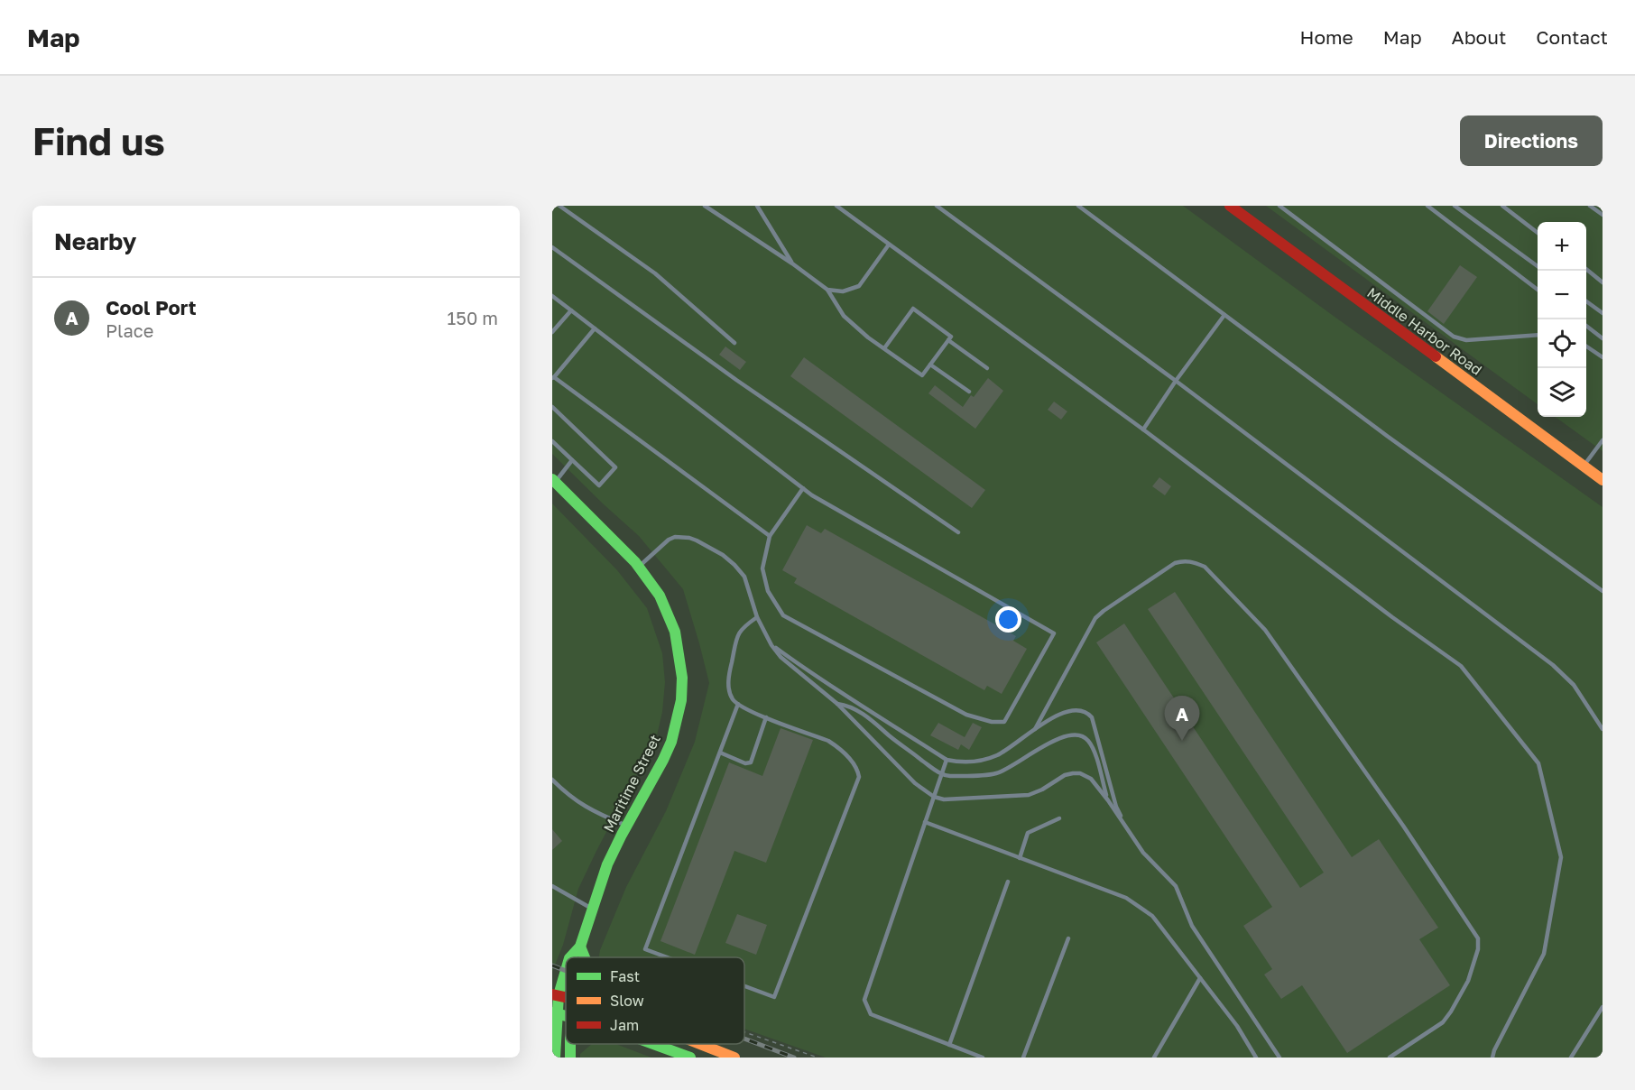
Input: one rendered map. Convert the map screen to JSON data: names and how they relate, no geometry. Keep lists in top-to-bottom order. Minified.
{"streets":{"main road":["Middle Harbor Road","Maritime Street"]},"legend":["Fast","Slow","Jam"],"page":{"header":"Map","nav":["Home","Map","About","Contact"],"buttons":"Directions","title":"Find us","heading":"Nearby","map_buttons":["+","−"],"list":[{"mark":"A","name":"Cool Port","note":"Place","value":"150 m"}],"pins":"A"}}
